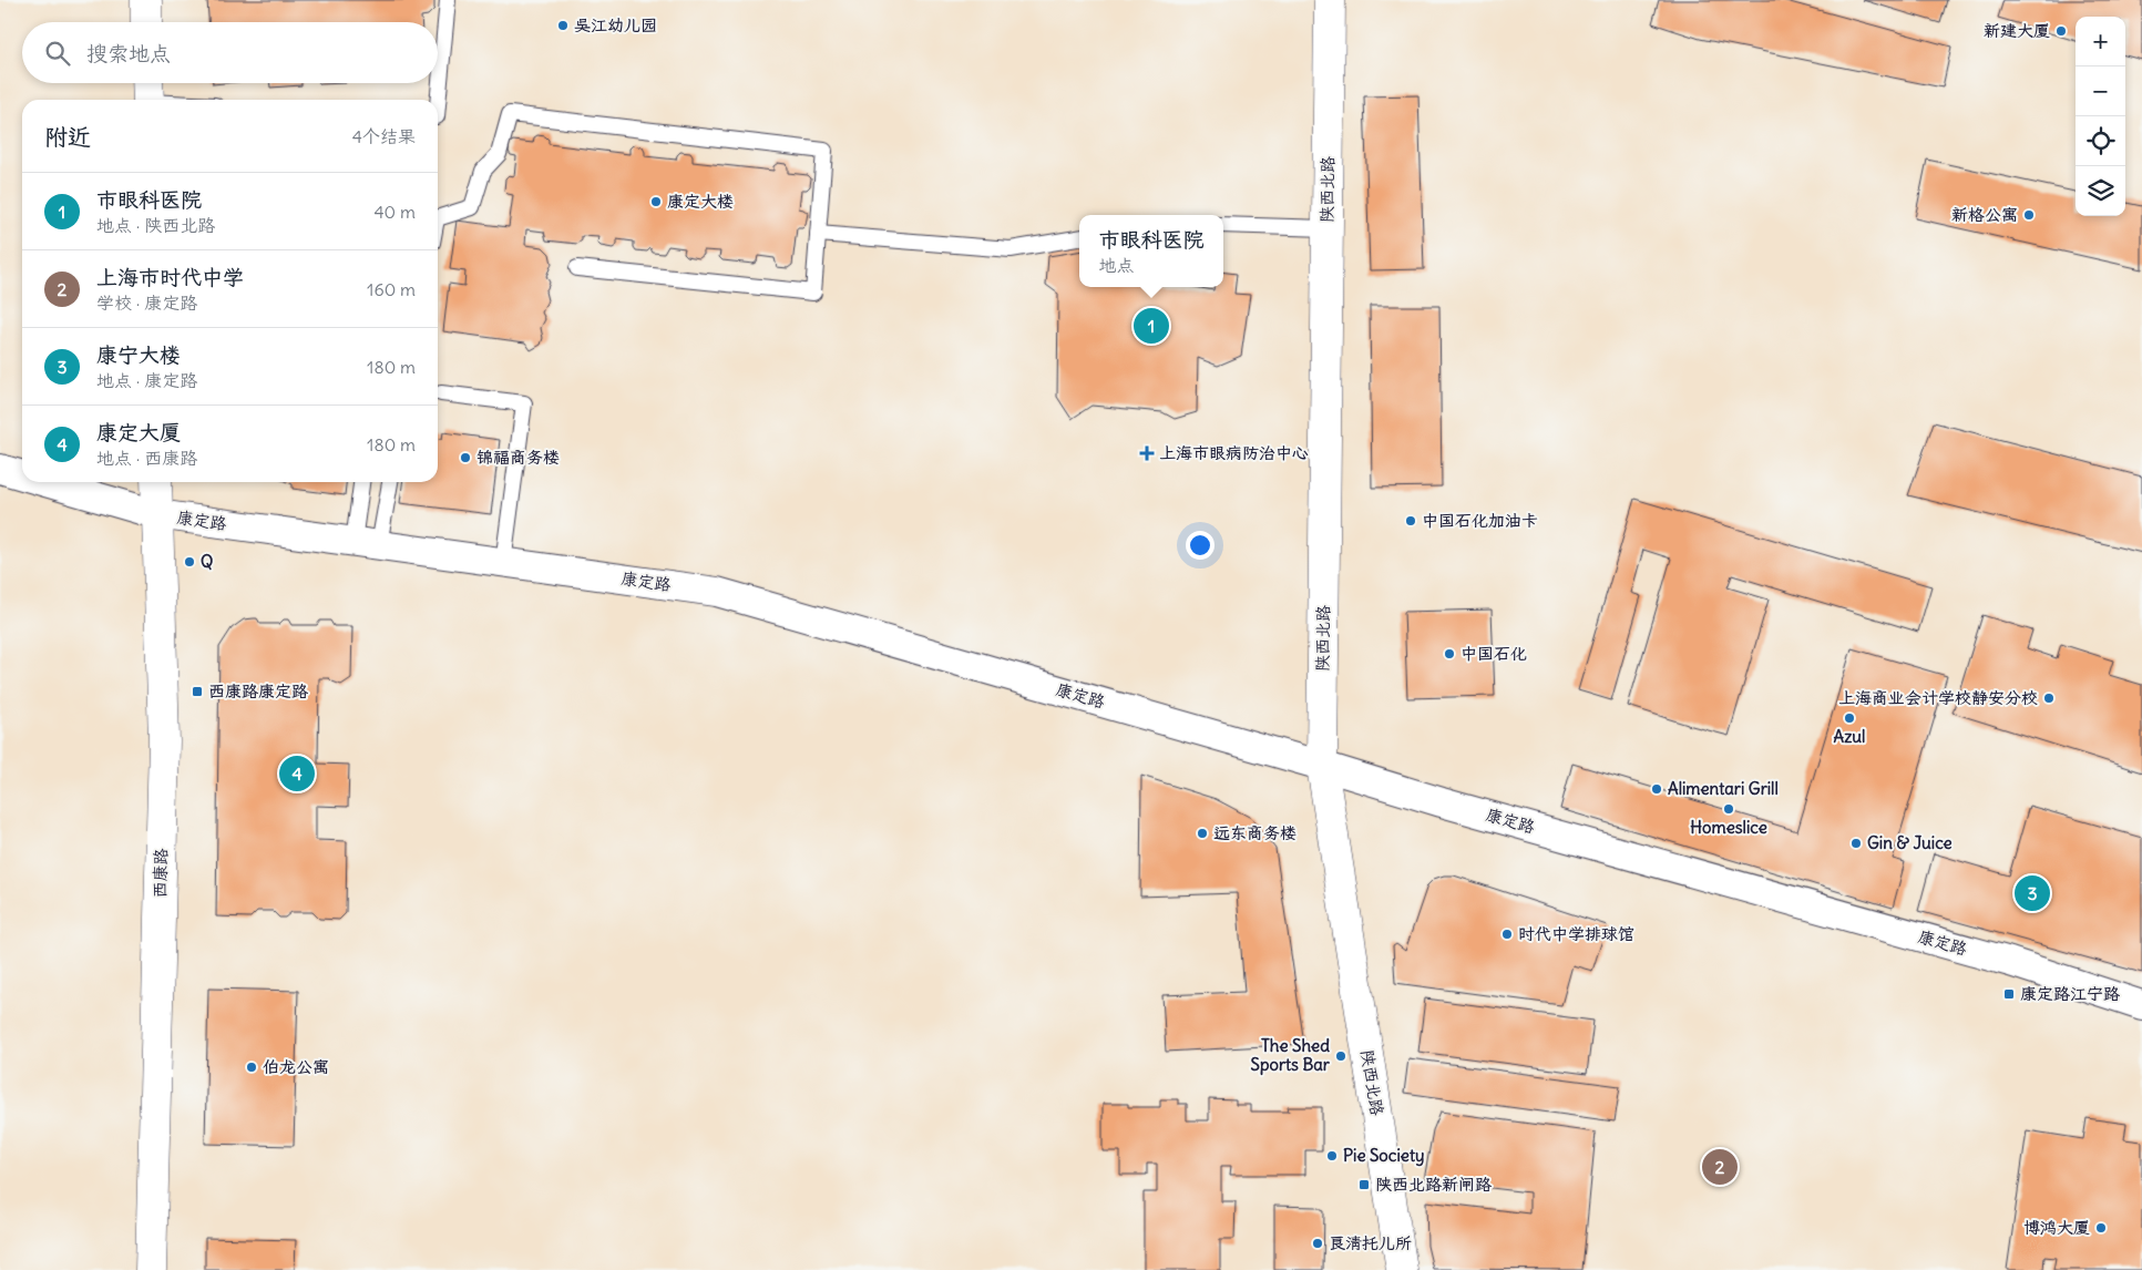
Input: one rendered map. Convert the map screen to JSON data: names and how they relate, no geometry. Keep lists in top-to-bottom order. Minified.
{"streets":{"main road":["陕西北路","西康路"],"street":["康定路"]},"crossings":[["陕西北路","康定路"],["康定路","西康路"]],"places":{"other":["吴江幼儿园","新建大厦","康定大楼","新格公寓","锦福商务楼","中国石化加油卡","Q","中国石化","上海商业会计学校静安分校","Azul","Alimentari Grill","Homeslice","远东商务楼","Gin & Juice","时代中学排球馆","The Shed Sports Bar","伯龙公寓","Pie Society","博鸿大厦","良清托儿所"],"health":["上海市眼病防治中心"],"transit":["西康路康定路","康定路江宁路","陕西北路新闸路"]},"page":{"map_buttons":["+","−"],"search":"搜索地点","heading":["附近","4个结果"],"list":[{"mark":"1","name":"市眼科医院","note":"地点 · 陕西北路","value":"40 m"},{"mark":"2","name":"上海市时代中学","note":"学校 · 康定路","value":"160 m"},{"mark":"3","name":"康宁大楼","note":"地点 · 康定路","value":"180 m"},{"mark":"4","name":"康定大厦","note":"地点 · 西康路","value":"180 m"}],"popup":["市眼科医院","地点"],"pins":["1","4","3","2"]}}
